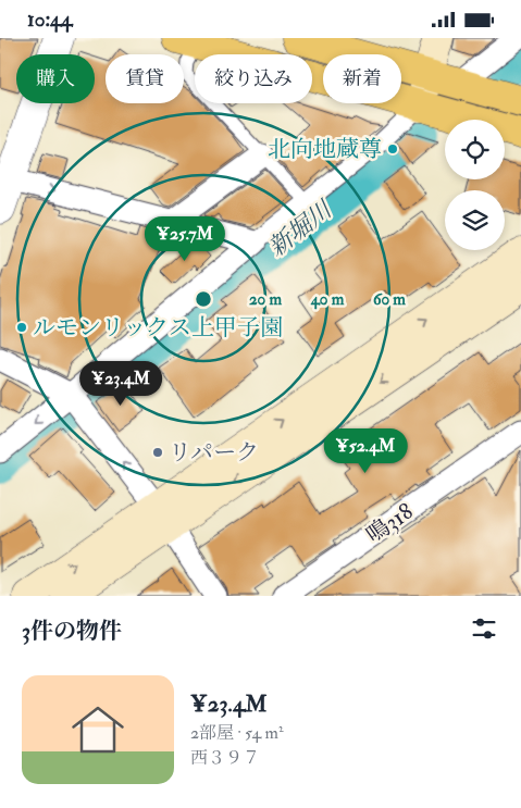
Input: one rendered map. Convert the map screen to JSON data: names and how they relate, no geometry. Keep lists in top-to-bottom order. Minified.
{"streets":{"street":["鳴318"]},"water":["新堀川"],"places":["北向地蔵尊","ルモンリックス上甲子園","リパーク"],"page":{"status":"10:44","chip":["購入","賃貸","絞り込み","新着"],"price":["¥25.7M","¥23.4M","¥52.4M"],"heading":"3件の物件","list":[{"name":"¥23.4M","note":"2部屋 · 54 m² · 西３９７"}]},"rings":["20 m","40 m","60 m"]}
